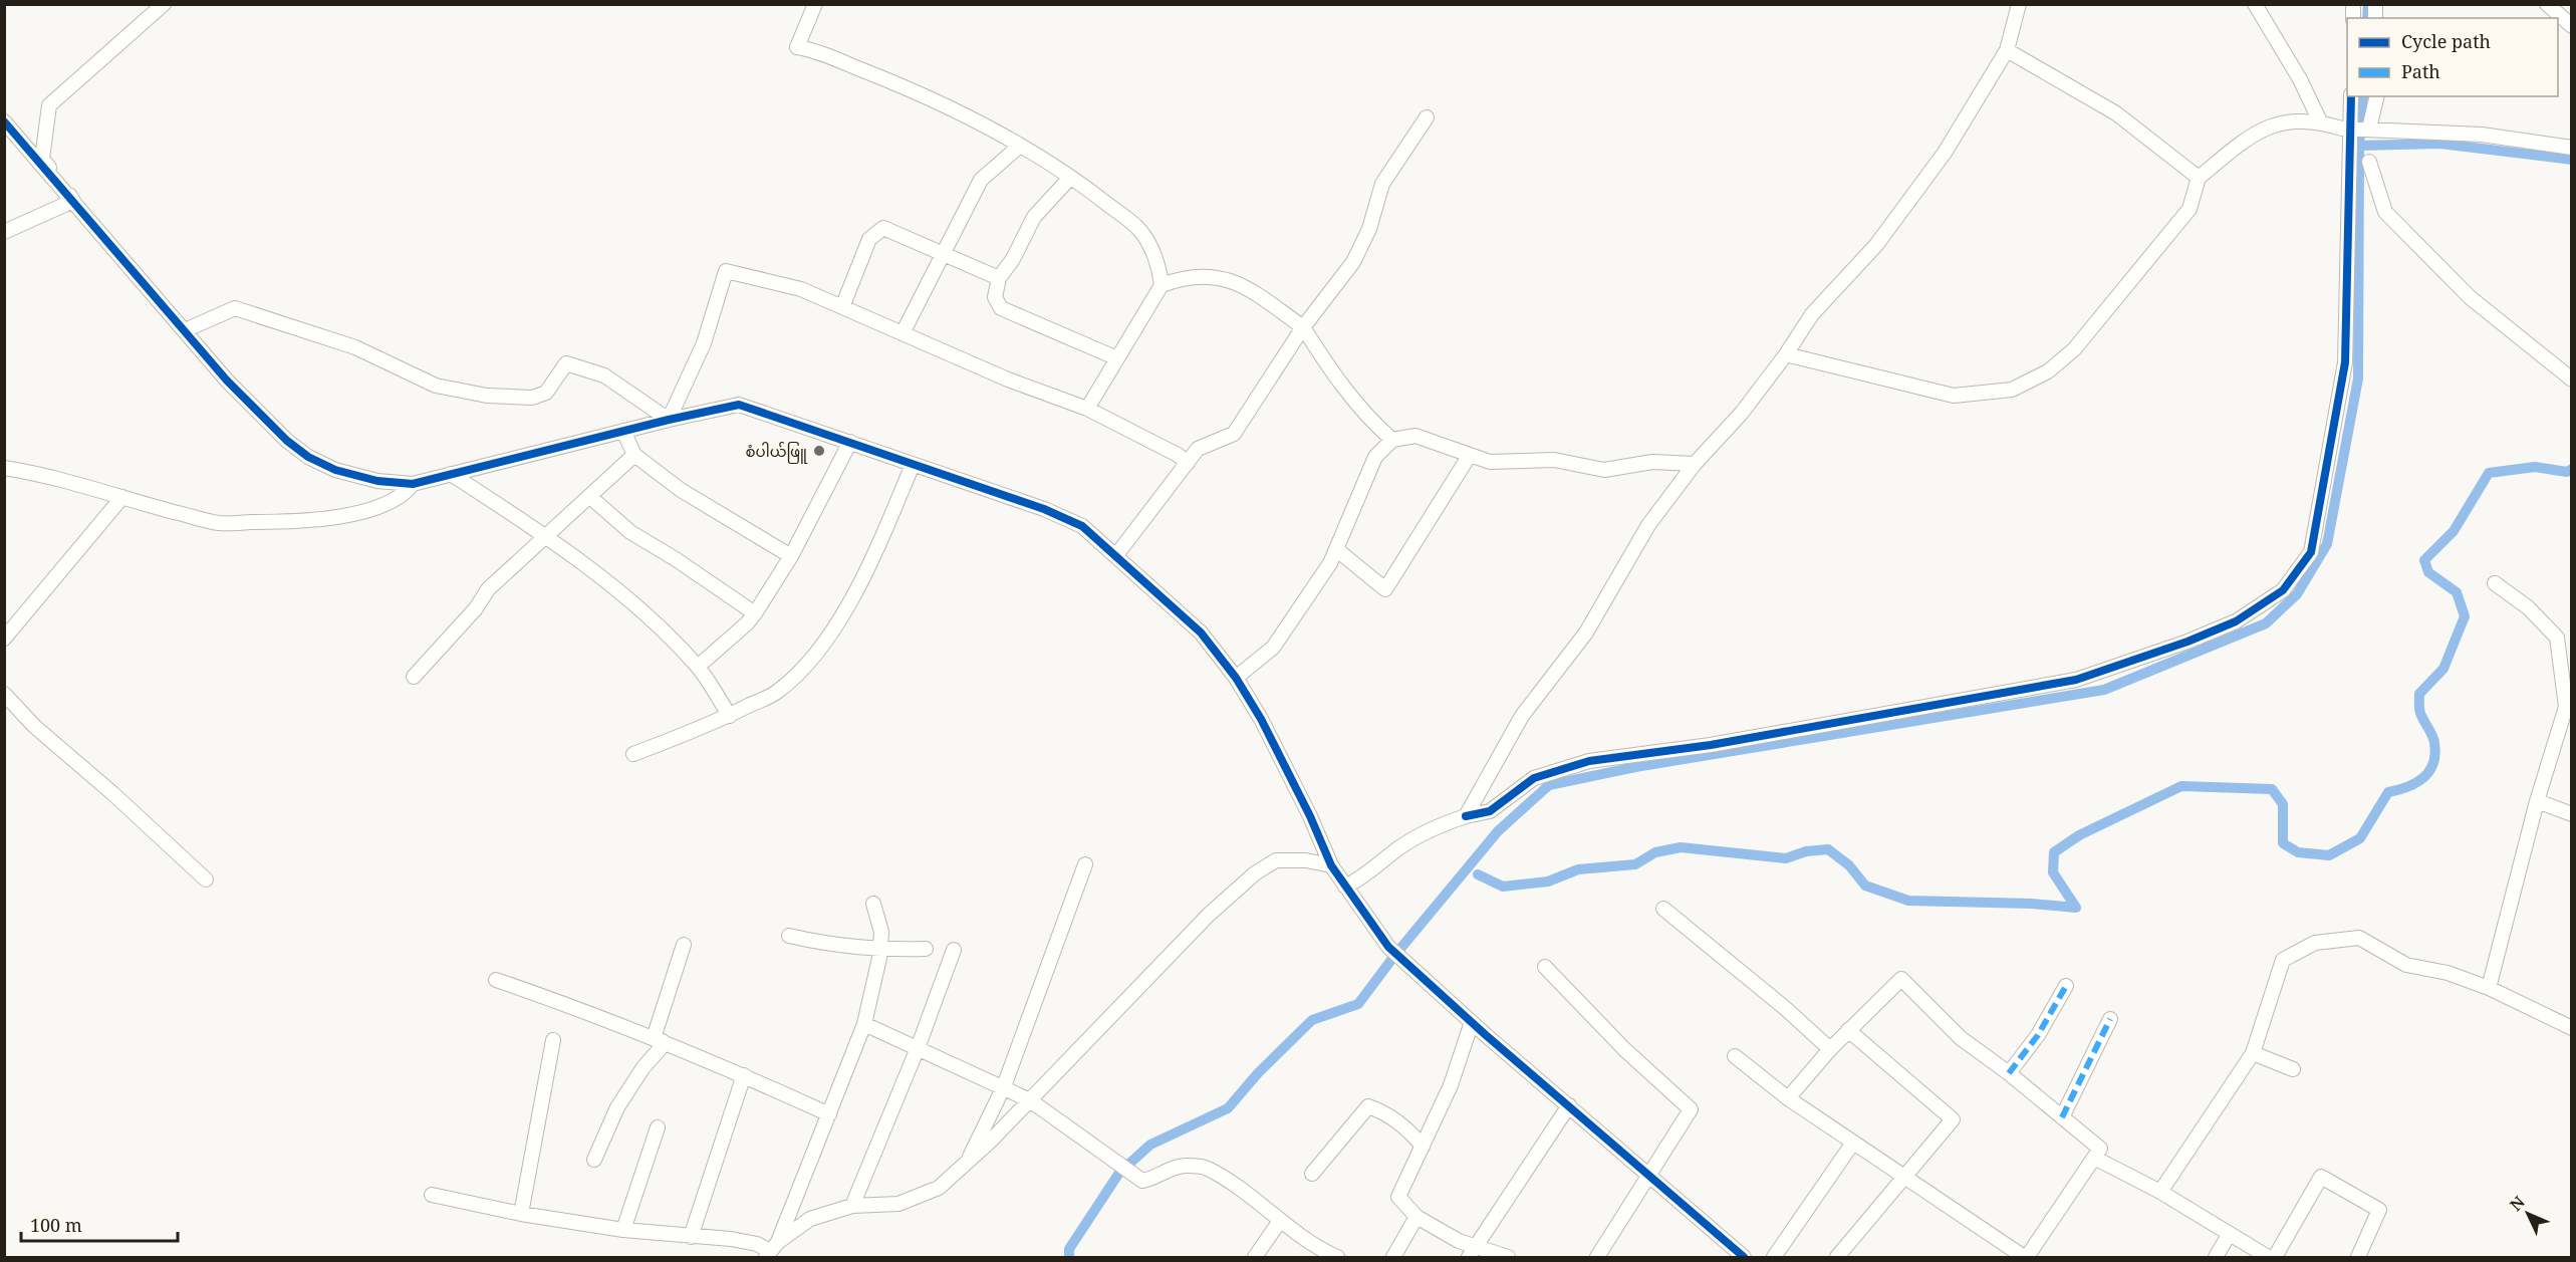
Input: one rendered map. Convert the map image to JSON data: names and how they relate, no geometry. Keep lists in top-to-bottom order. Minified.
{"places":["စံပါယ်ဖြူ"],"legend":["Cycle path","Path"],"scale_bar":"100 m","north":"top left"}
